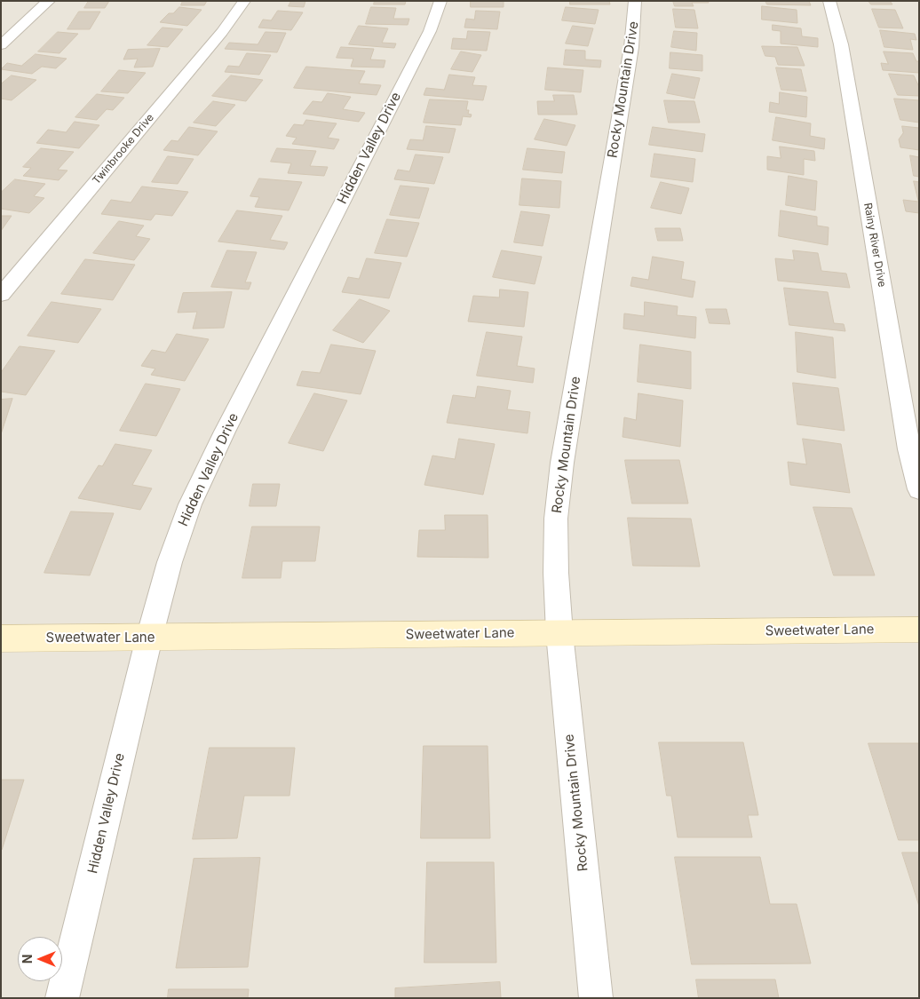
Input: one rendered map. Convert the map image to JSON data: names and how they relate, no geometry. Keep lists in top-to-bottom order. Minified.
{"streets":{"street":["Rocky Mountain Drive","Hidden Valley Drive","Twinbrooke Drive","Rainy River Drive","Sweetwater Lane"]},"crossings":[["Rocky Mountain Drive","Sweetwater Lane"],["Hidden Valley Drive","Sweetwater Lane"]],"north":"left"}
